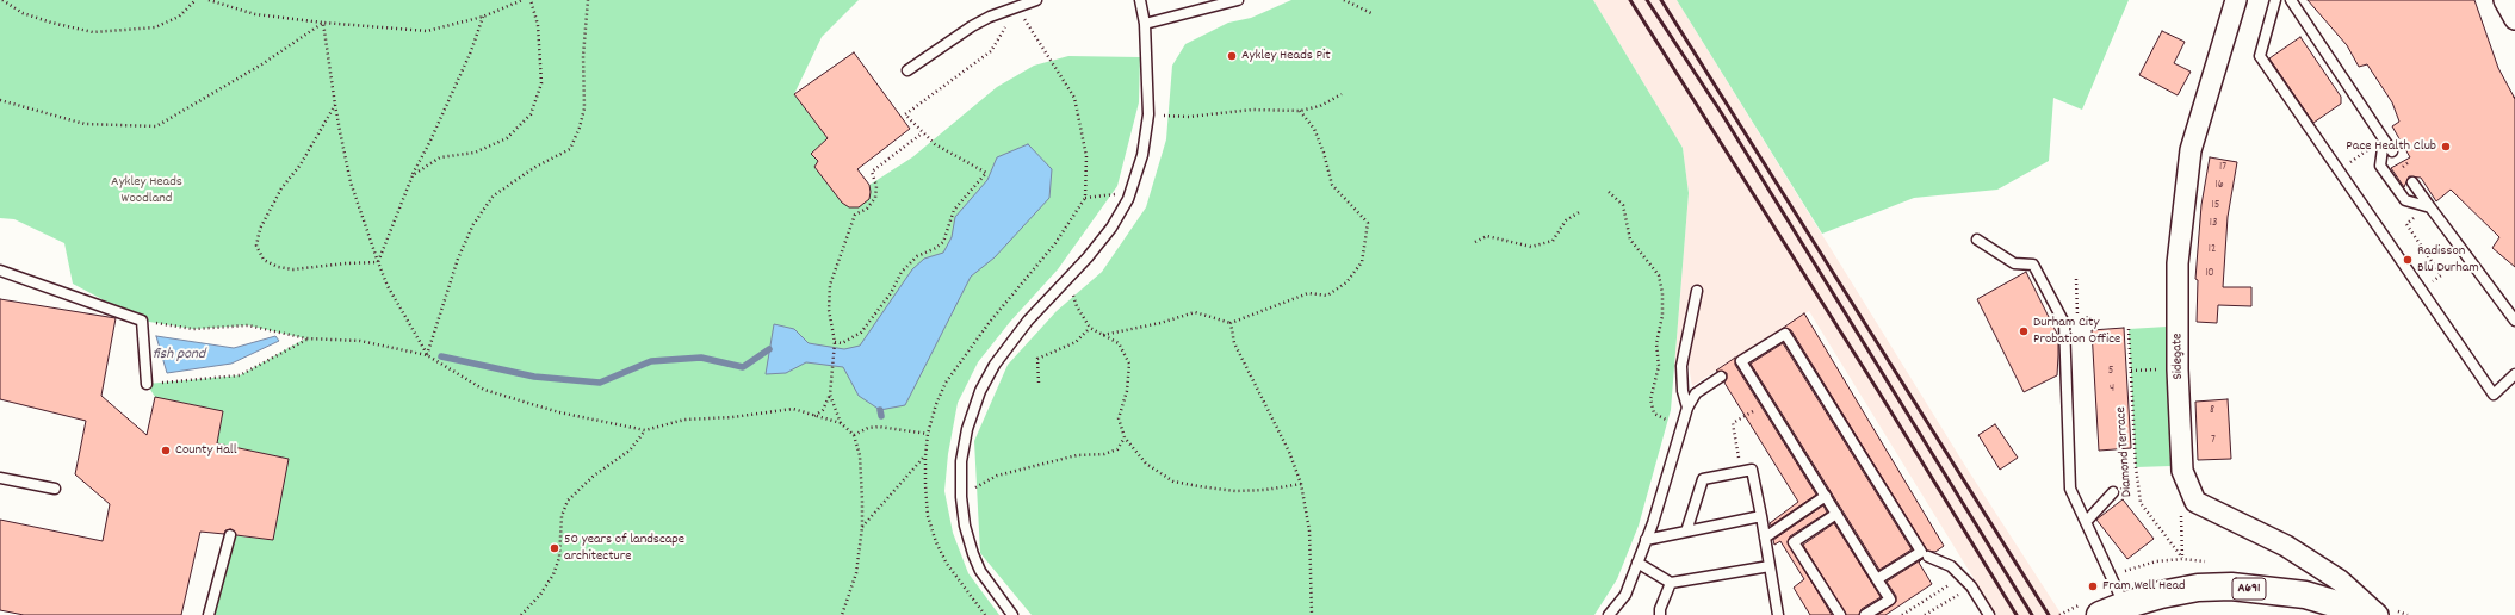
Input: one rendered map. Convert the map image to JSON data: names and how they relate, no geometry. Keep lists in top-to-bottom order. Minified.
{"streets":{"highway":["A691"],"street":["Sidegate"],"path":["Diamond Terrace"]},"water":["fish pond"],"parks":["Aykley Heads Woodland"],"places":["Aykley Heads Pit","Pace Health Club","Radisson Blu Durham","Durham City Probation Office","County Hall","50 years of landscape architecture","Fram Well Head"],"house_numbers":["17","16","15","13","12","10","5","4","8","7"]}
